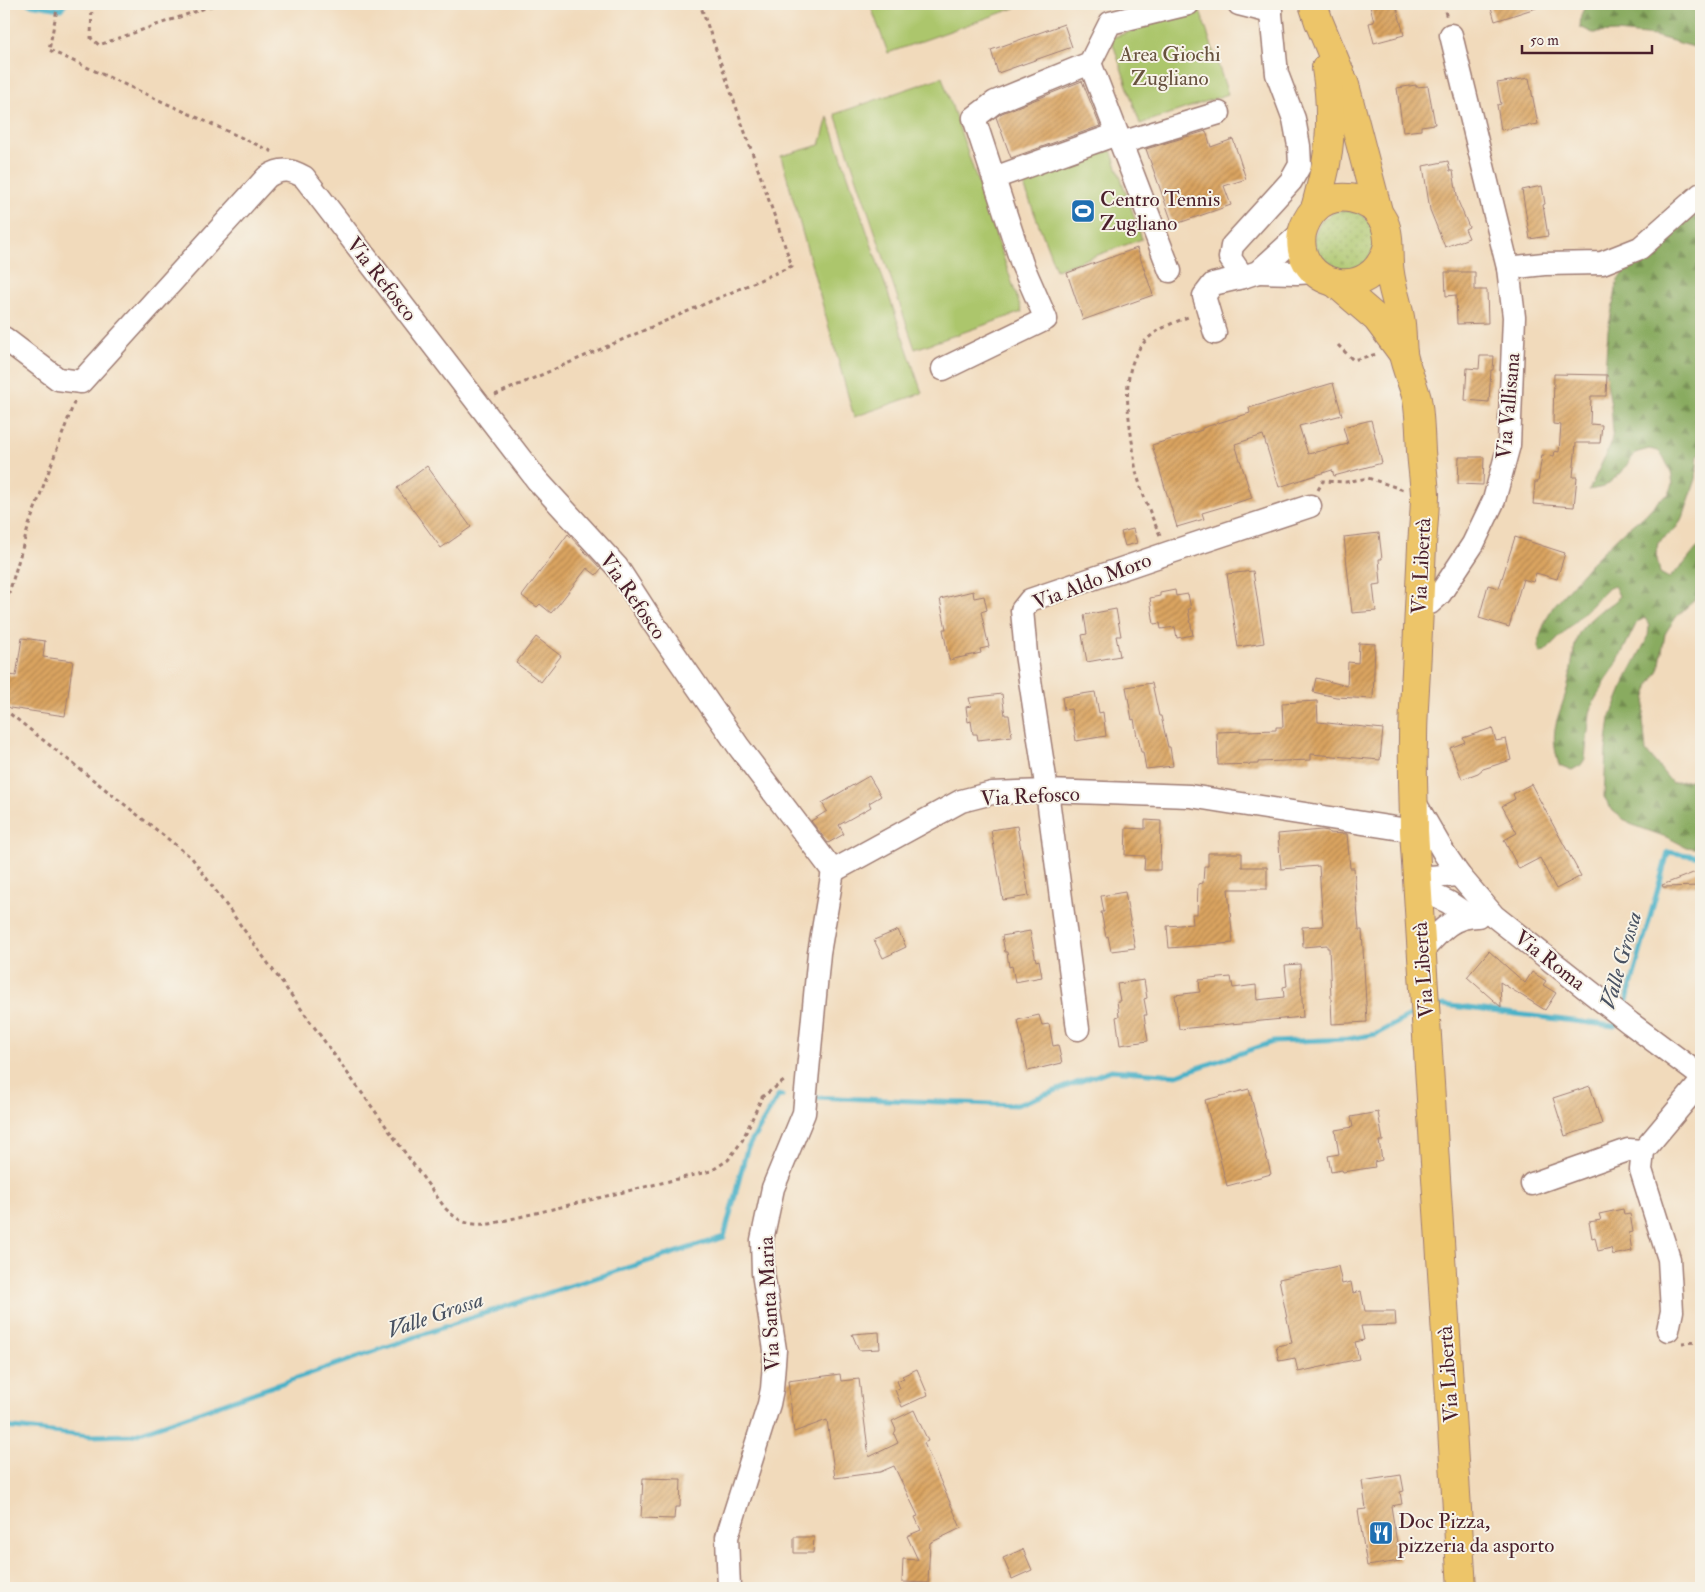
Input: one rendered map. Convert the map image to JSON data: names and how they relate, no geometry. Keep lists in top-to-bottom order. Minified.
{"streets":{"main road":["Via Libertà"],"street":["Via Refosco","Via Vallisana","Via Aldo Moro","Via Roma","Via Santa Maria"]},"crossings":[["Via Refosco","Via Libertà"],["Via Refosco","Via Aldo Moro"],["Via Refosco","Via Santa Maria"],["Via Vallisana","Via Libertà"],["Via Libertà","Via Roma"]],"water":["Valle Grossa"],"parks":["Area Giochi Zugliano"],"places":{"sports":["Centro Tennis Zugliano"],"restaurant":["Doc Pizza, pizzeria da asporto"]},"scale_bar":"50 m"}
